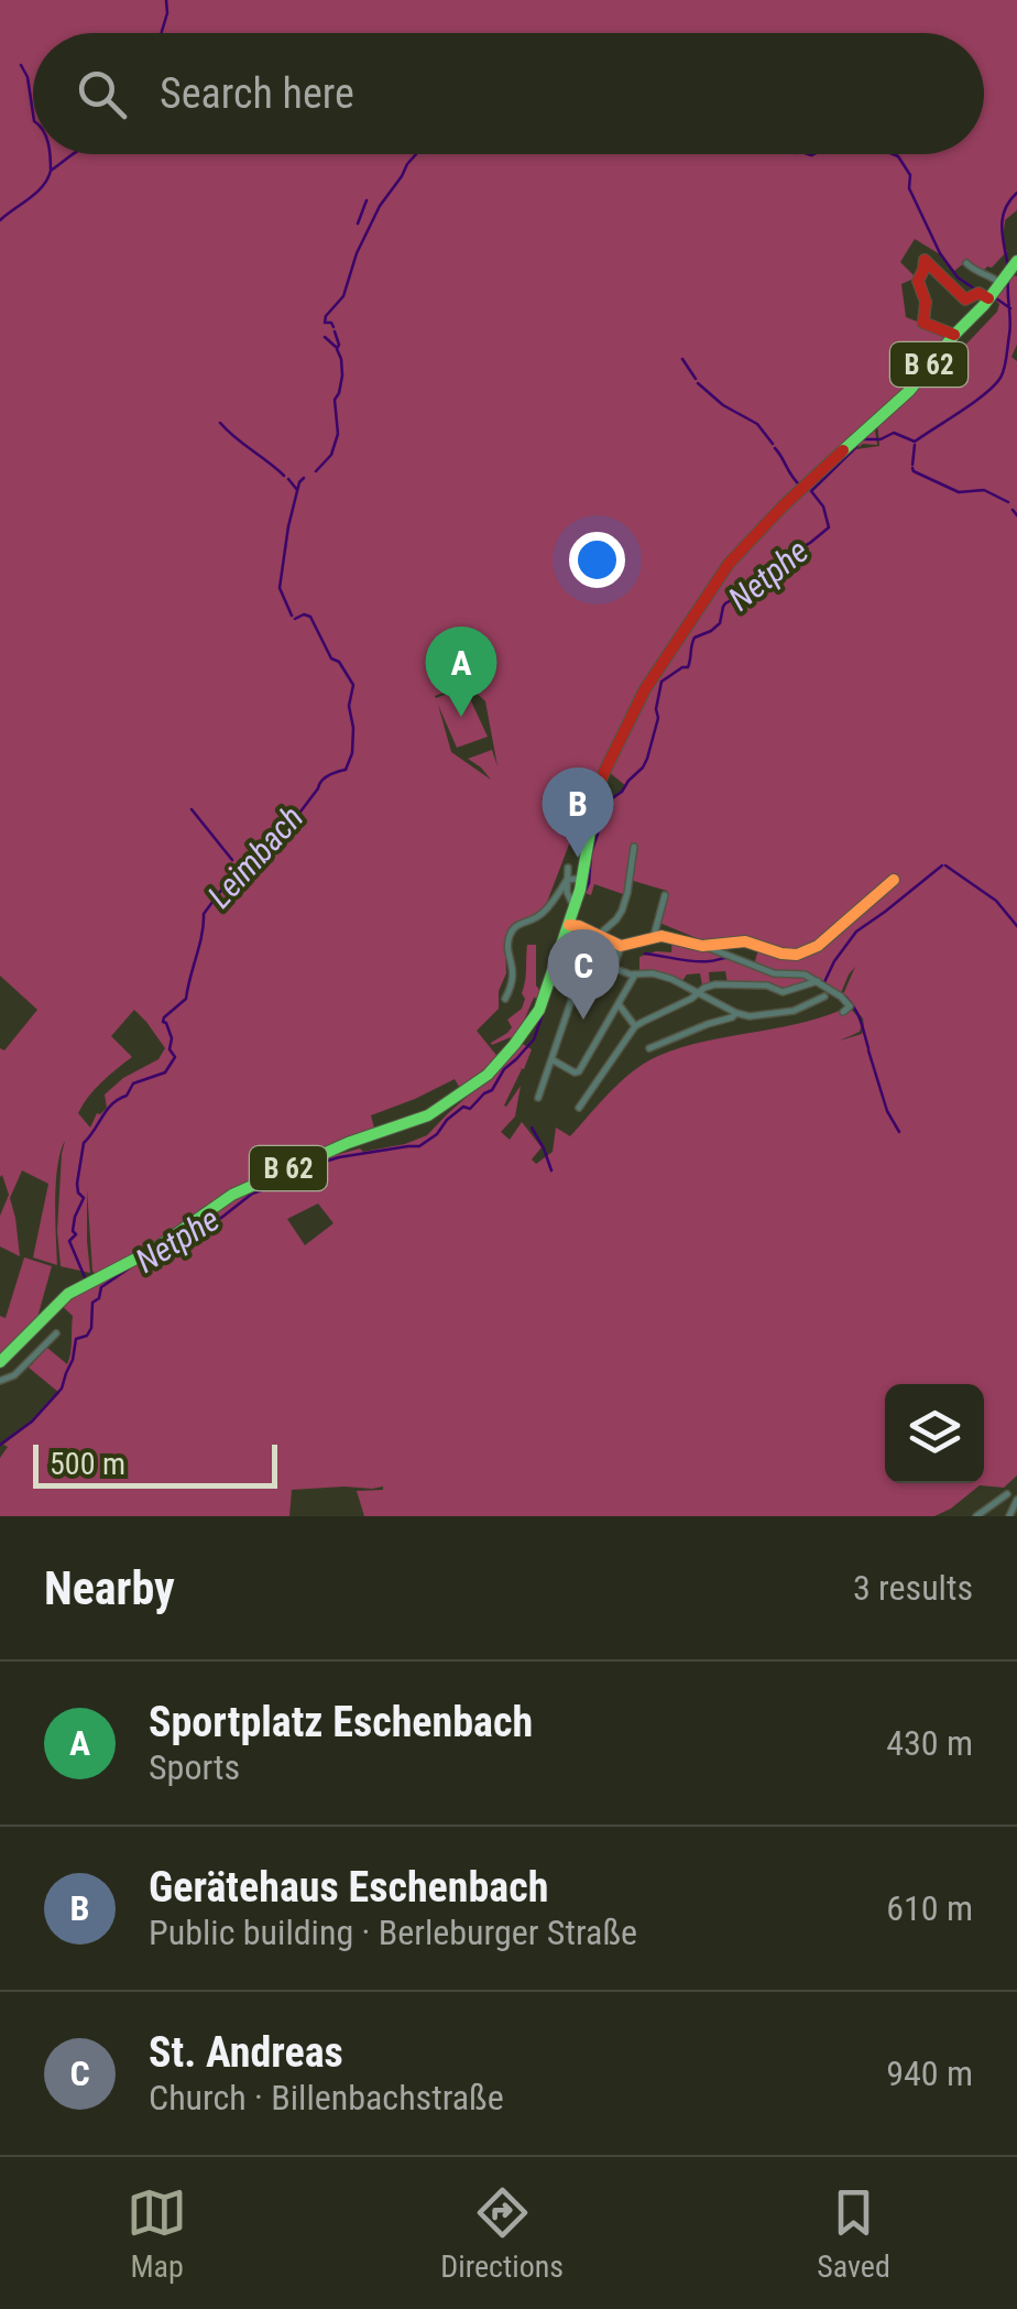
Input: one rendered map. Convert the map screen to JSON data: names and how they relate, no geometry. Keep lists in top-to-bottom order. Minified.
{"streets":{"main road":["B 62"]},"water":["Netphe","Leimbach"],"scale_bar":"500 m","page":{"search":"Search here","pins":["A","B","C"],"scale":"500 m","heading":["Nearby","3 results"],"list":[{"mark":"A","name":"Sportplatz Eschenbach","note":"Sports","value":"430 m"},{"mark":"B","name":"Gerätehaus Eschenbach","note":"Public building · Berleburger Straße","value":"610 m"},{"mark":"C","name":"St. Andreas","note":"Church · Billenbachstraße","value":"940 m"}],"nav":["Map","Directions","Saved"]}}
